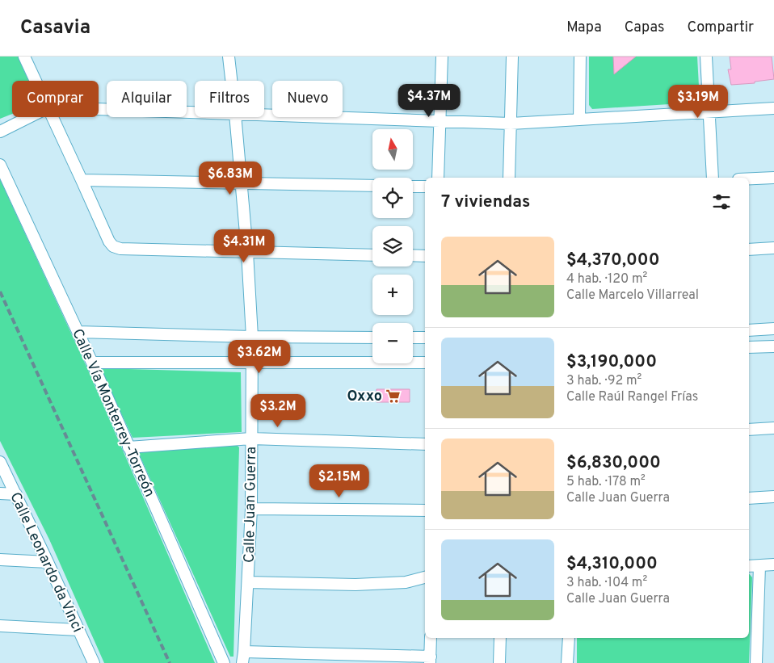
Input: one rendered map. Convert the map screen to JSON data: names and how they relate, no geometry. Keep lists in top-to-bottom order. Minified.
{"streets":{"street":["Calle Vía Monterrey-Torreón","Calle Juan Guerra","Calle Leonardo da Vinci"]},"places":{"supermarket":["Oxxo"]},"north":"top","page":{"header":"Casavia","nav":["Mapa","Capas","Compartir"],"chip":["Comprar","Alquilar","Filtros","Nuevo"],"price":["$4.37M","$3.19M","$6.83M","$4.31M","$3.62M","$3.2M","$2.15M"],"map_buttons":["+","−"],"heading":"7 viviendas","list":[{"name":"$4,370,000","note":"4 hab. · 120 m² · Calle Marcelo Villarreal"},{"name":"$3,190,000","note":"3 hab. · 92 m² · Calle Raúl Rangel Frías"},{"name":"$6,830,000","note":"5 hab. · 178 m² · Calle Juan Guerra"},{"name":"$4,310,000","note":"3 hab. · 104 m² · Calle Juan Guerra"}]}}
